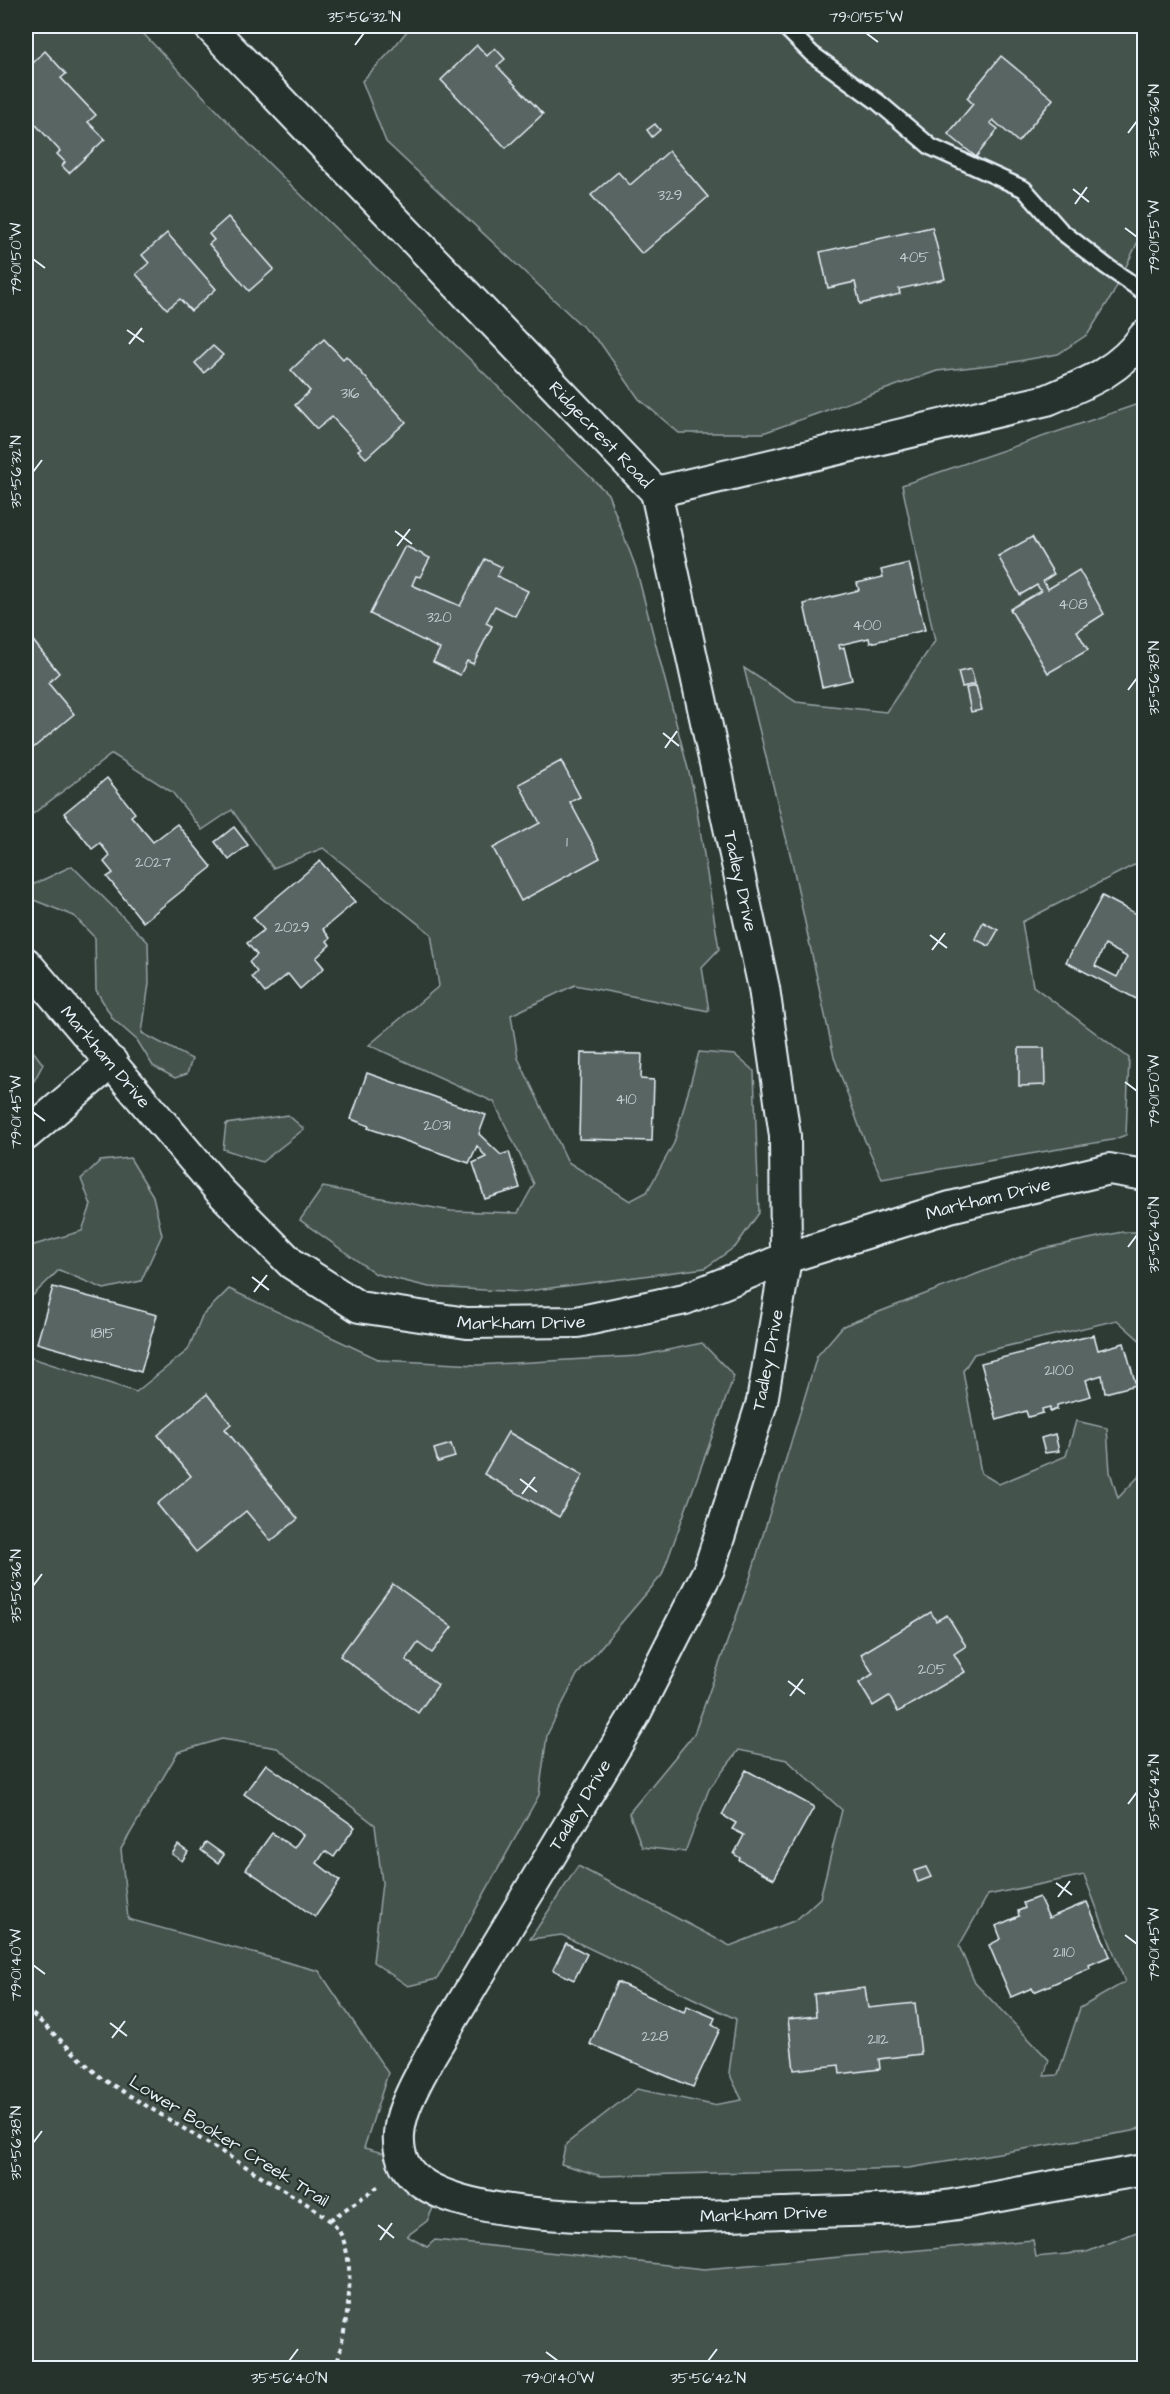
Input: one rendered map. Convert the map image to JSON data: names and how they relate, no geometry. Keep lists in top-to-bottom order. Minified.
{"streets":{"street":["Ridgecrest Road","Tadley Drive","Markham Drive"],"path":["Lower Booker Creek Trail"]},"crossings":[["Ridgecrest Road","Tadley Drive"],["Tadley Drive","Markham Drive"]],"house_numbers":["329","405","316","408","320","400","1","2027","2029","410","2031","1815","2100","205","2110","228","2112"],"coordinates":["35°56'32\"N","79°01'55\"W","35°56'36\"N","79°01'50\"W","35°56'38\"N","79°01'45\"W","35°56'40\"N","35°56'42\"N","79°01'40\"W"]}
